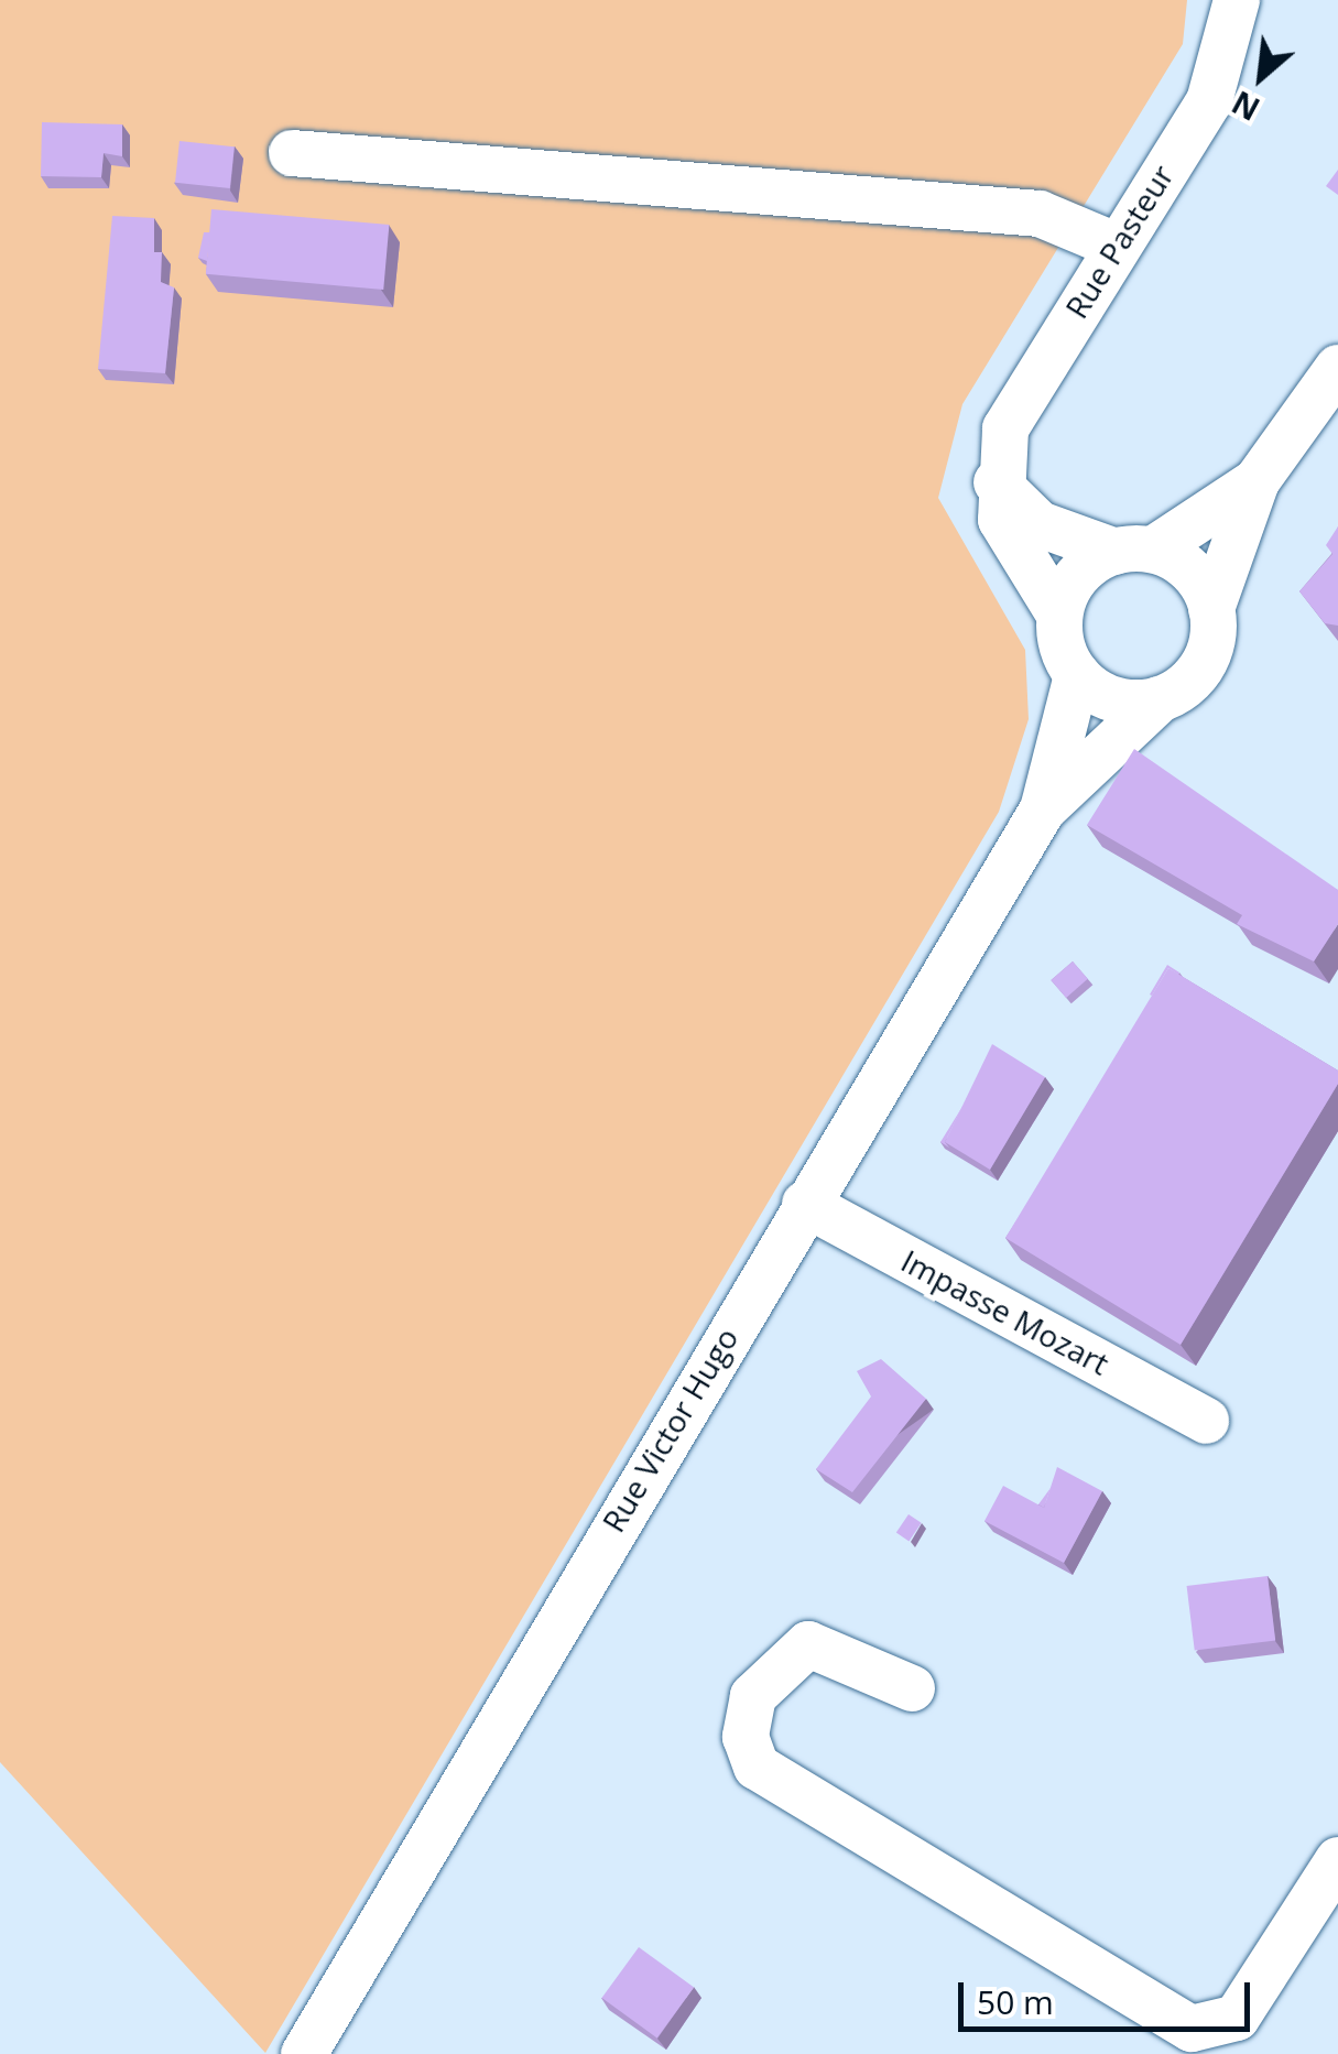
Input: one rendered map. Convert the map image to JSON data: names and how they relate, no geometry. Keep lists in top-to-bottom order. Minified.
{"streets":{"street":["Rue Pasteur","Impasse Mozart","Rue Victor Hugo"]},"crossings":[["Rue Pasteur","Rue Victor Hugo"],["Impasse Mozart","Rue Victor Hugo"]],"scale_bar":"50 m","north":"bottom left"}
